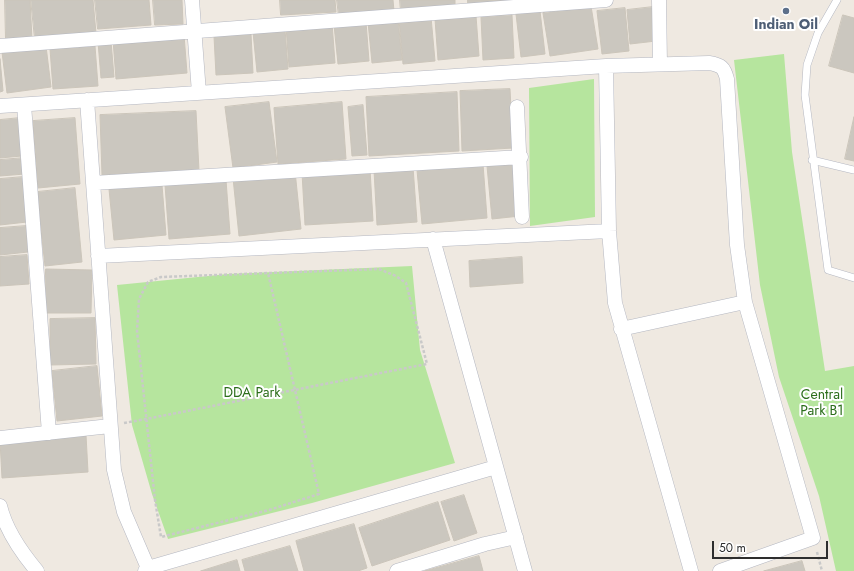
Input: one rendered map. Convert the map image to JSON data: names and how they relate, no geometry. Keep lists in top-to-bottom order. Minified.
{"parks":["DDA Park","Central Park B1"],"places":["Indian Oil"],"scale_bar":"50 m"}
